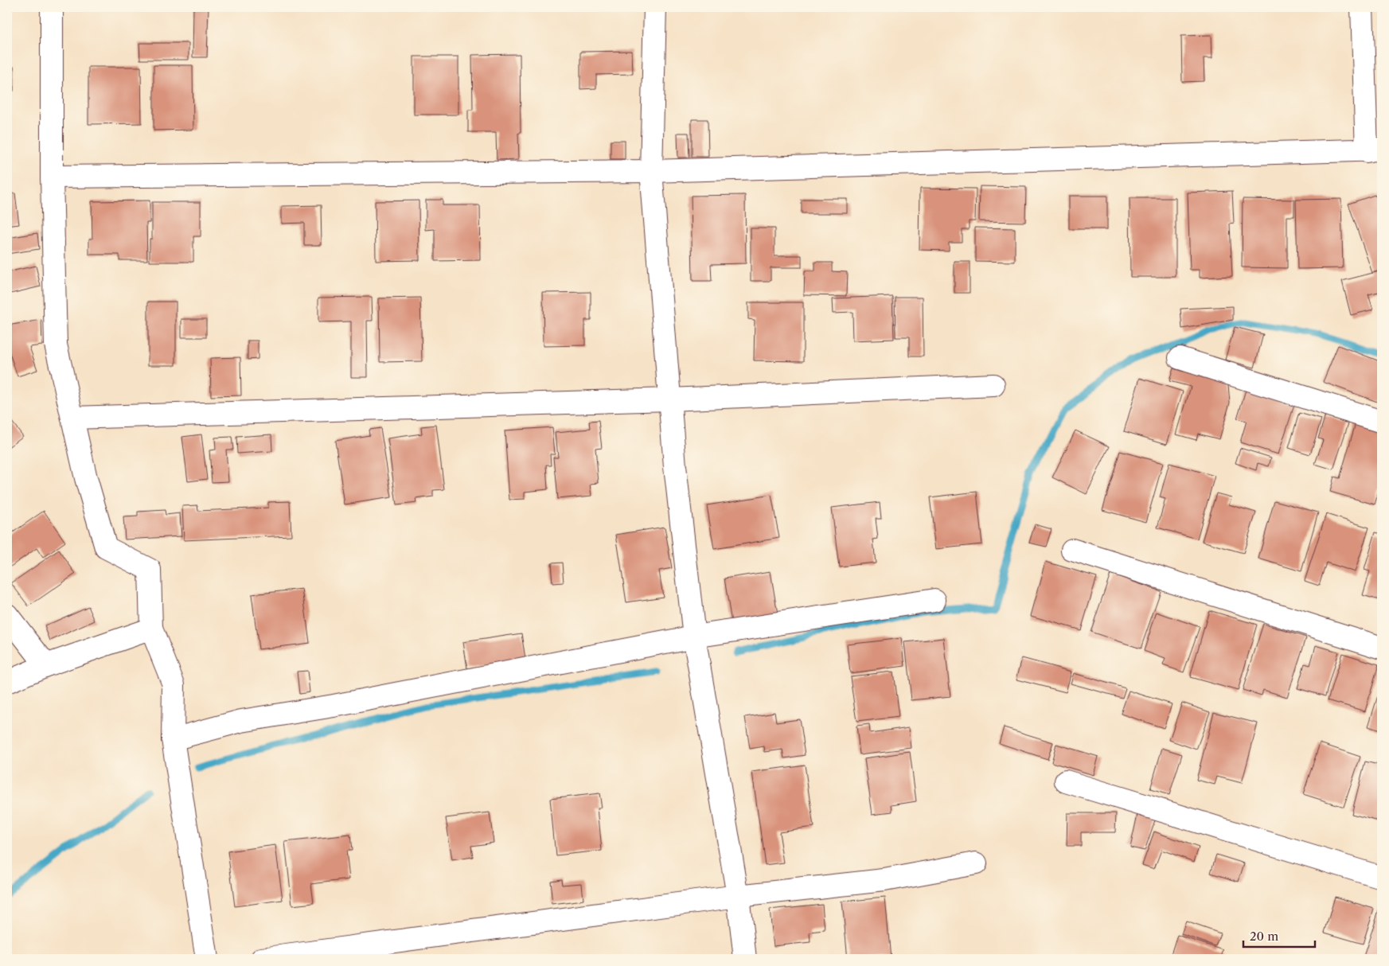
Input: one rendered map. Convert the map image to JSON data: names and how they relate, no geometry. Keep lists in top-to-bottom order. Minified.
{"scale_bar":"20 m"}
